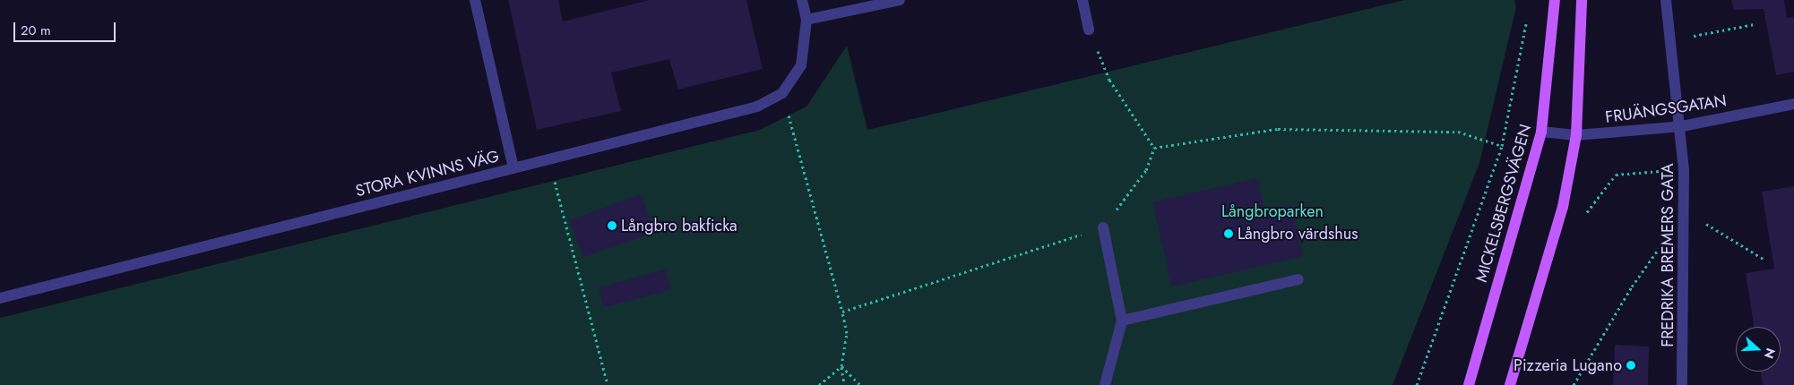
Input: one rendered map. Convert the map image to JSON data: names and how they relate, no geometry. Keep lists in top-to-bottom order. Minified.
{"streets":{"main road":["MICKELSBERGSVÄGEN"],"street":["FRUÄNGSGATAN","STORA KVINNS VÄG","FREDRIKA BREMERS GATA"]},"crossings":[["FRUÄNGSGATAN","MICKELSBERGSVÄGEN"],["FRUÄNGSGATAN","FREDRIKA BREMERS GATA"]],"parks":["Långbroparken"],"places":["Långbro bakficka","Långbro värdshus","Pizzeria Lugano"],"scale_bar":"20 m","north":"right"}
